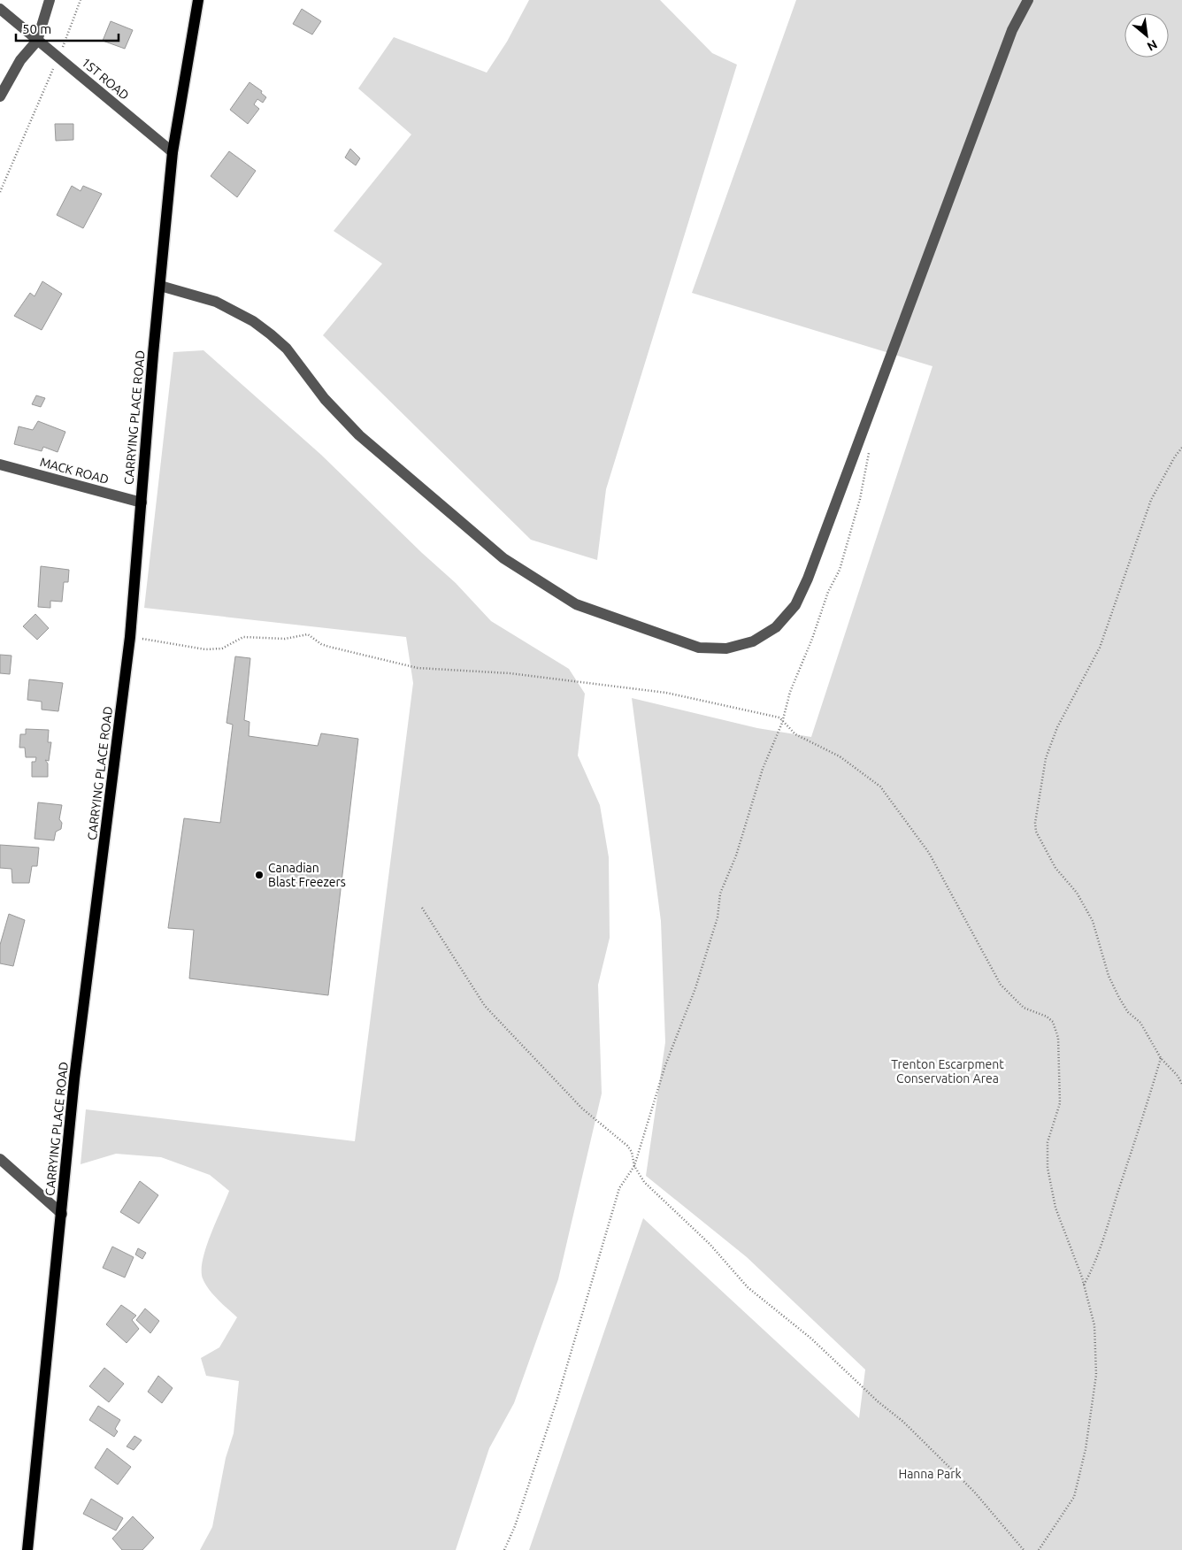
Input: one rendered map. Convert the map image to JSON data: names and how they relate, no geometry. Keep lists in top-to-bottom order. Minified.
{"streets":{"main road":["CARRYING PLACE ROAD"],"street":["1ST ROAD","MACK ROAD"]},"crossings":[["1ST ROAD","CARRYING PLACE ROAD"],["CARRYING PLACE ROAD","MACK ROAD"]],"parks":["Trenton Escarpment Conservation Area","Hanna Park"],"places":["Canadian Blast Freezers"],"scale_bar":"50 m","north":"bottom right"}
